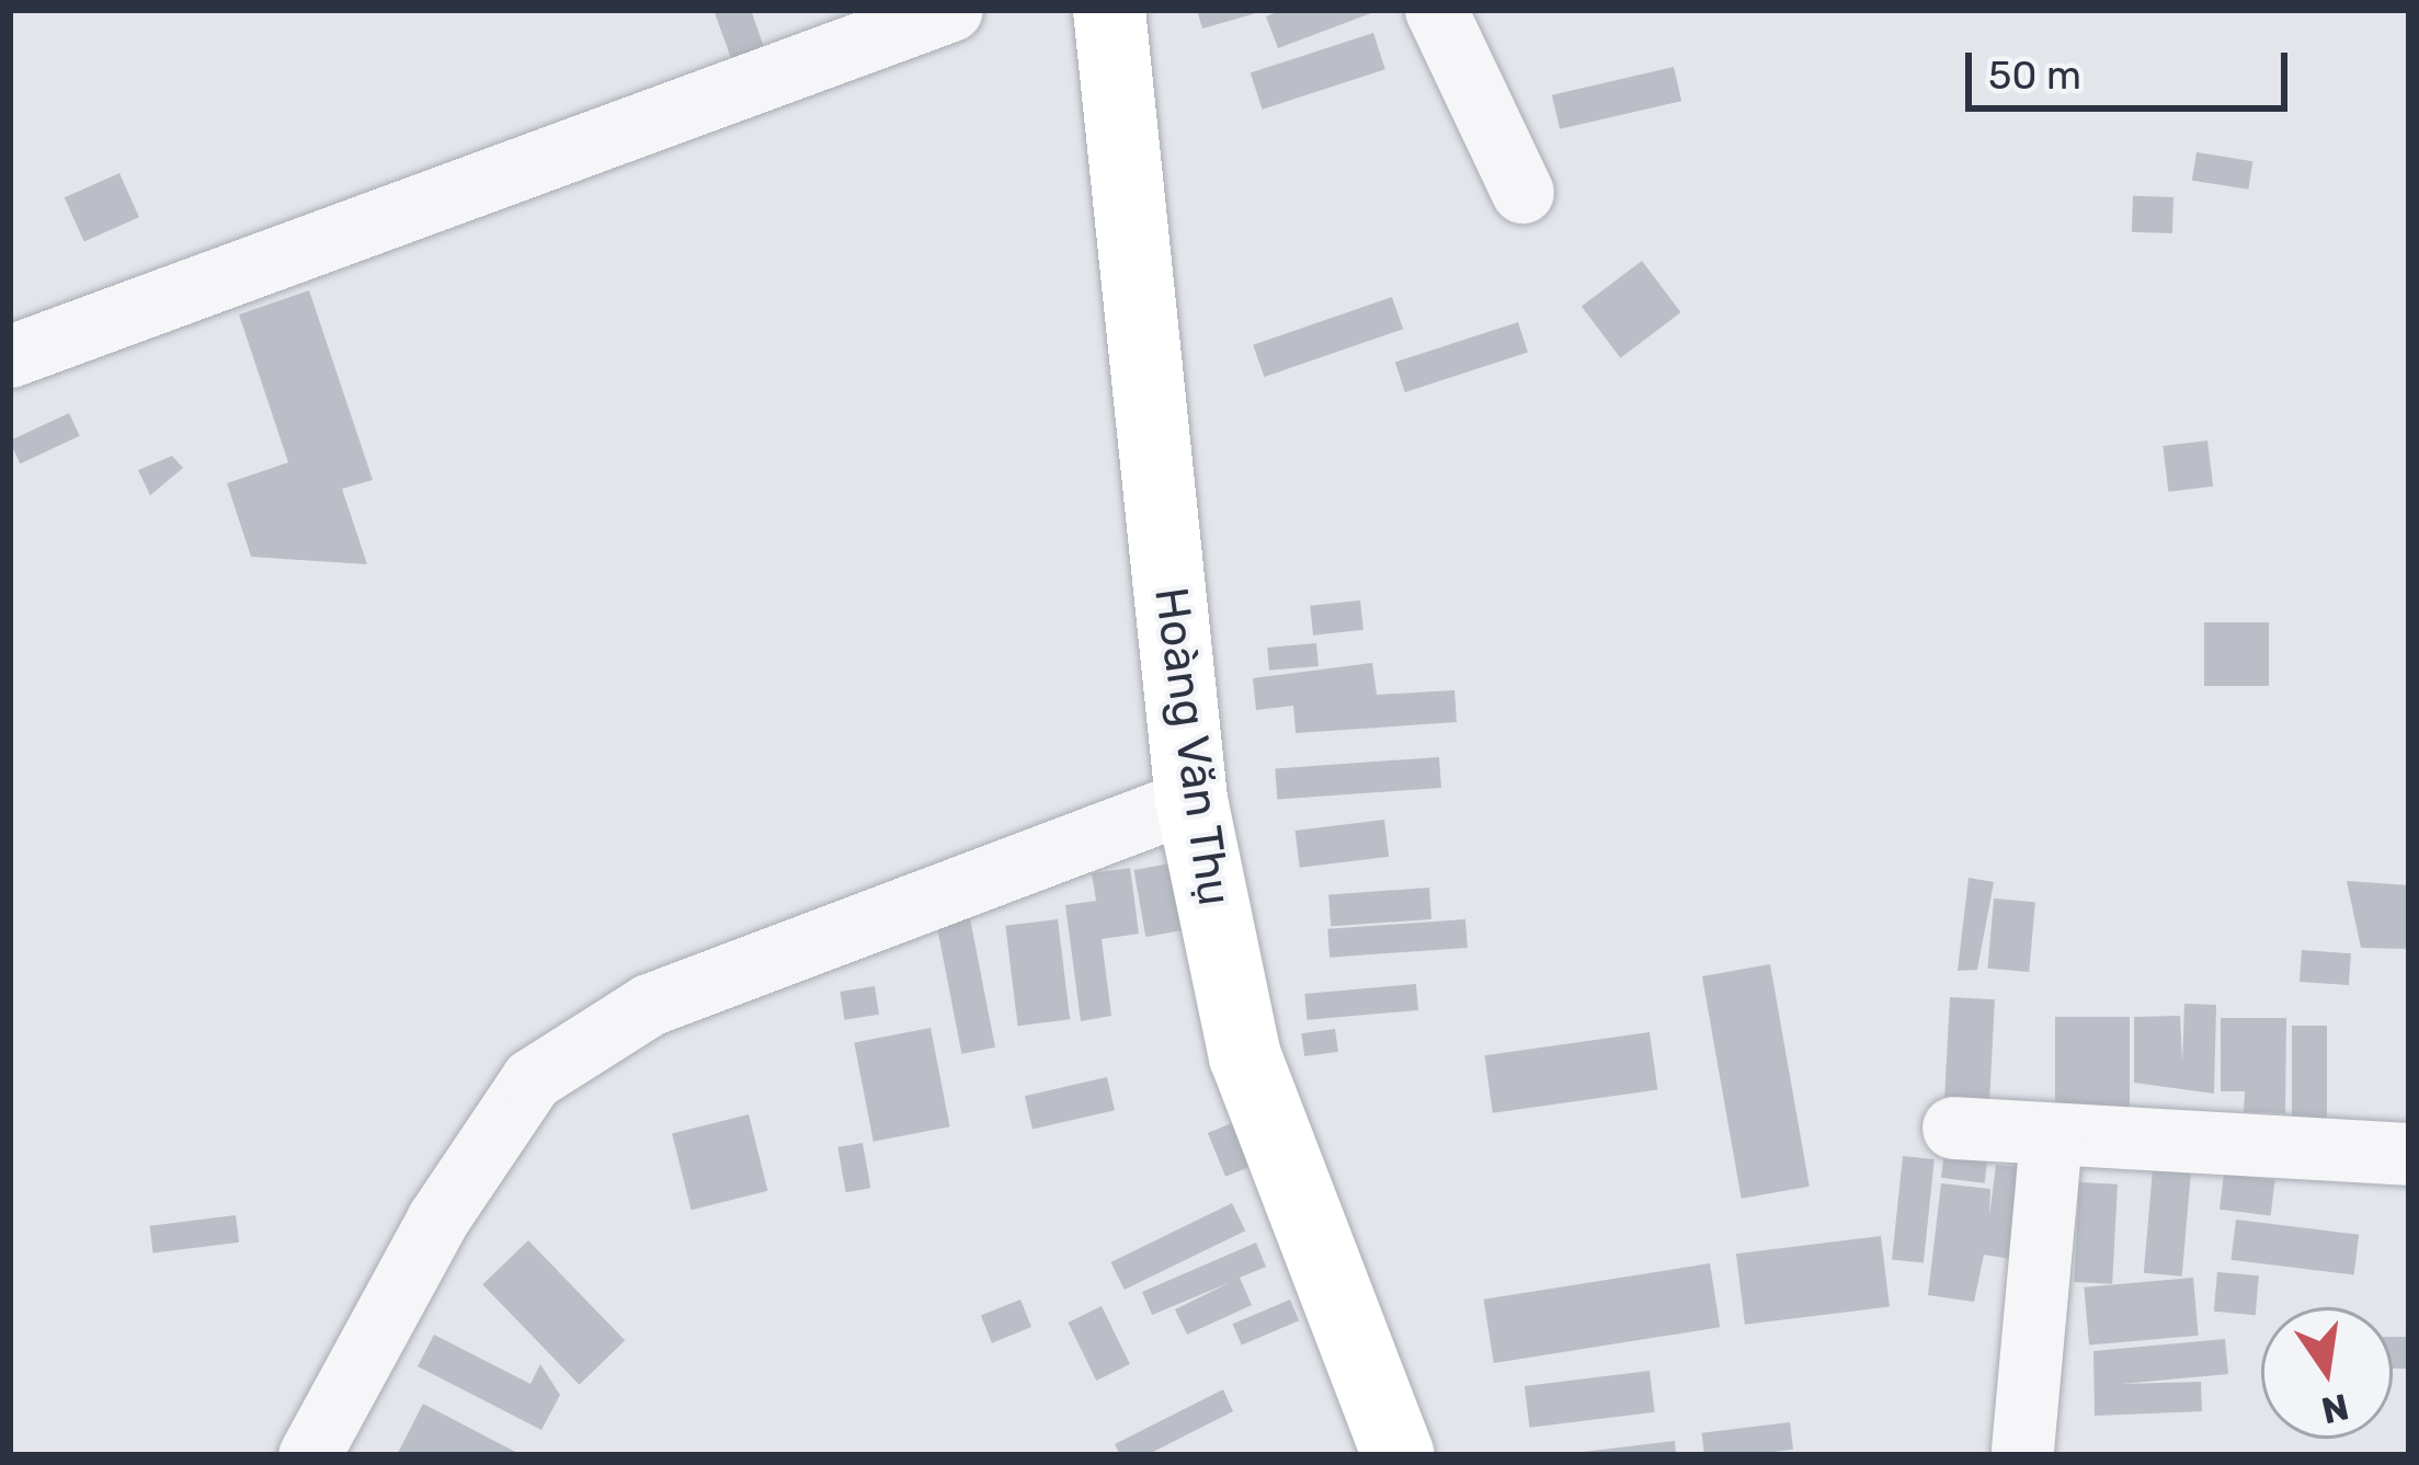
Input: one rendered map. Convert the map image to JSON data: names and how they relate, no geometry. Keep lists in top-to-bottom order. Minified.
{"streets":{"main road":["Hoàng Văn Thụ"]},"scale_bar":"50 m","north":"bottom"}
